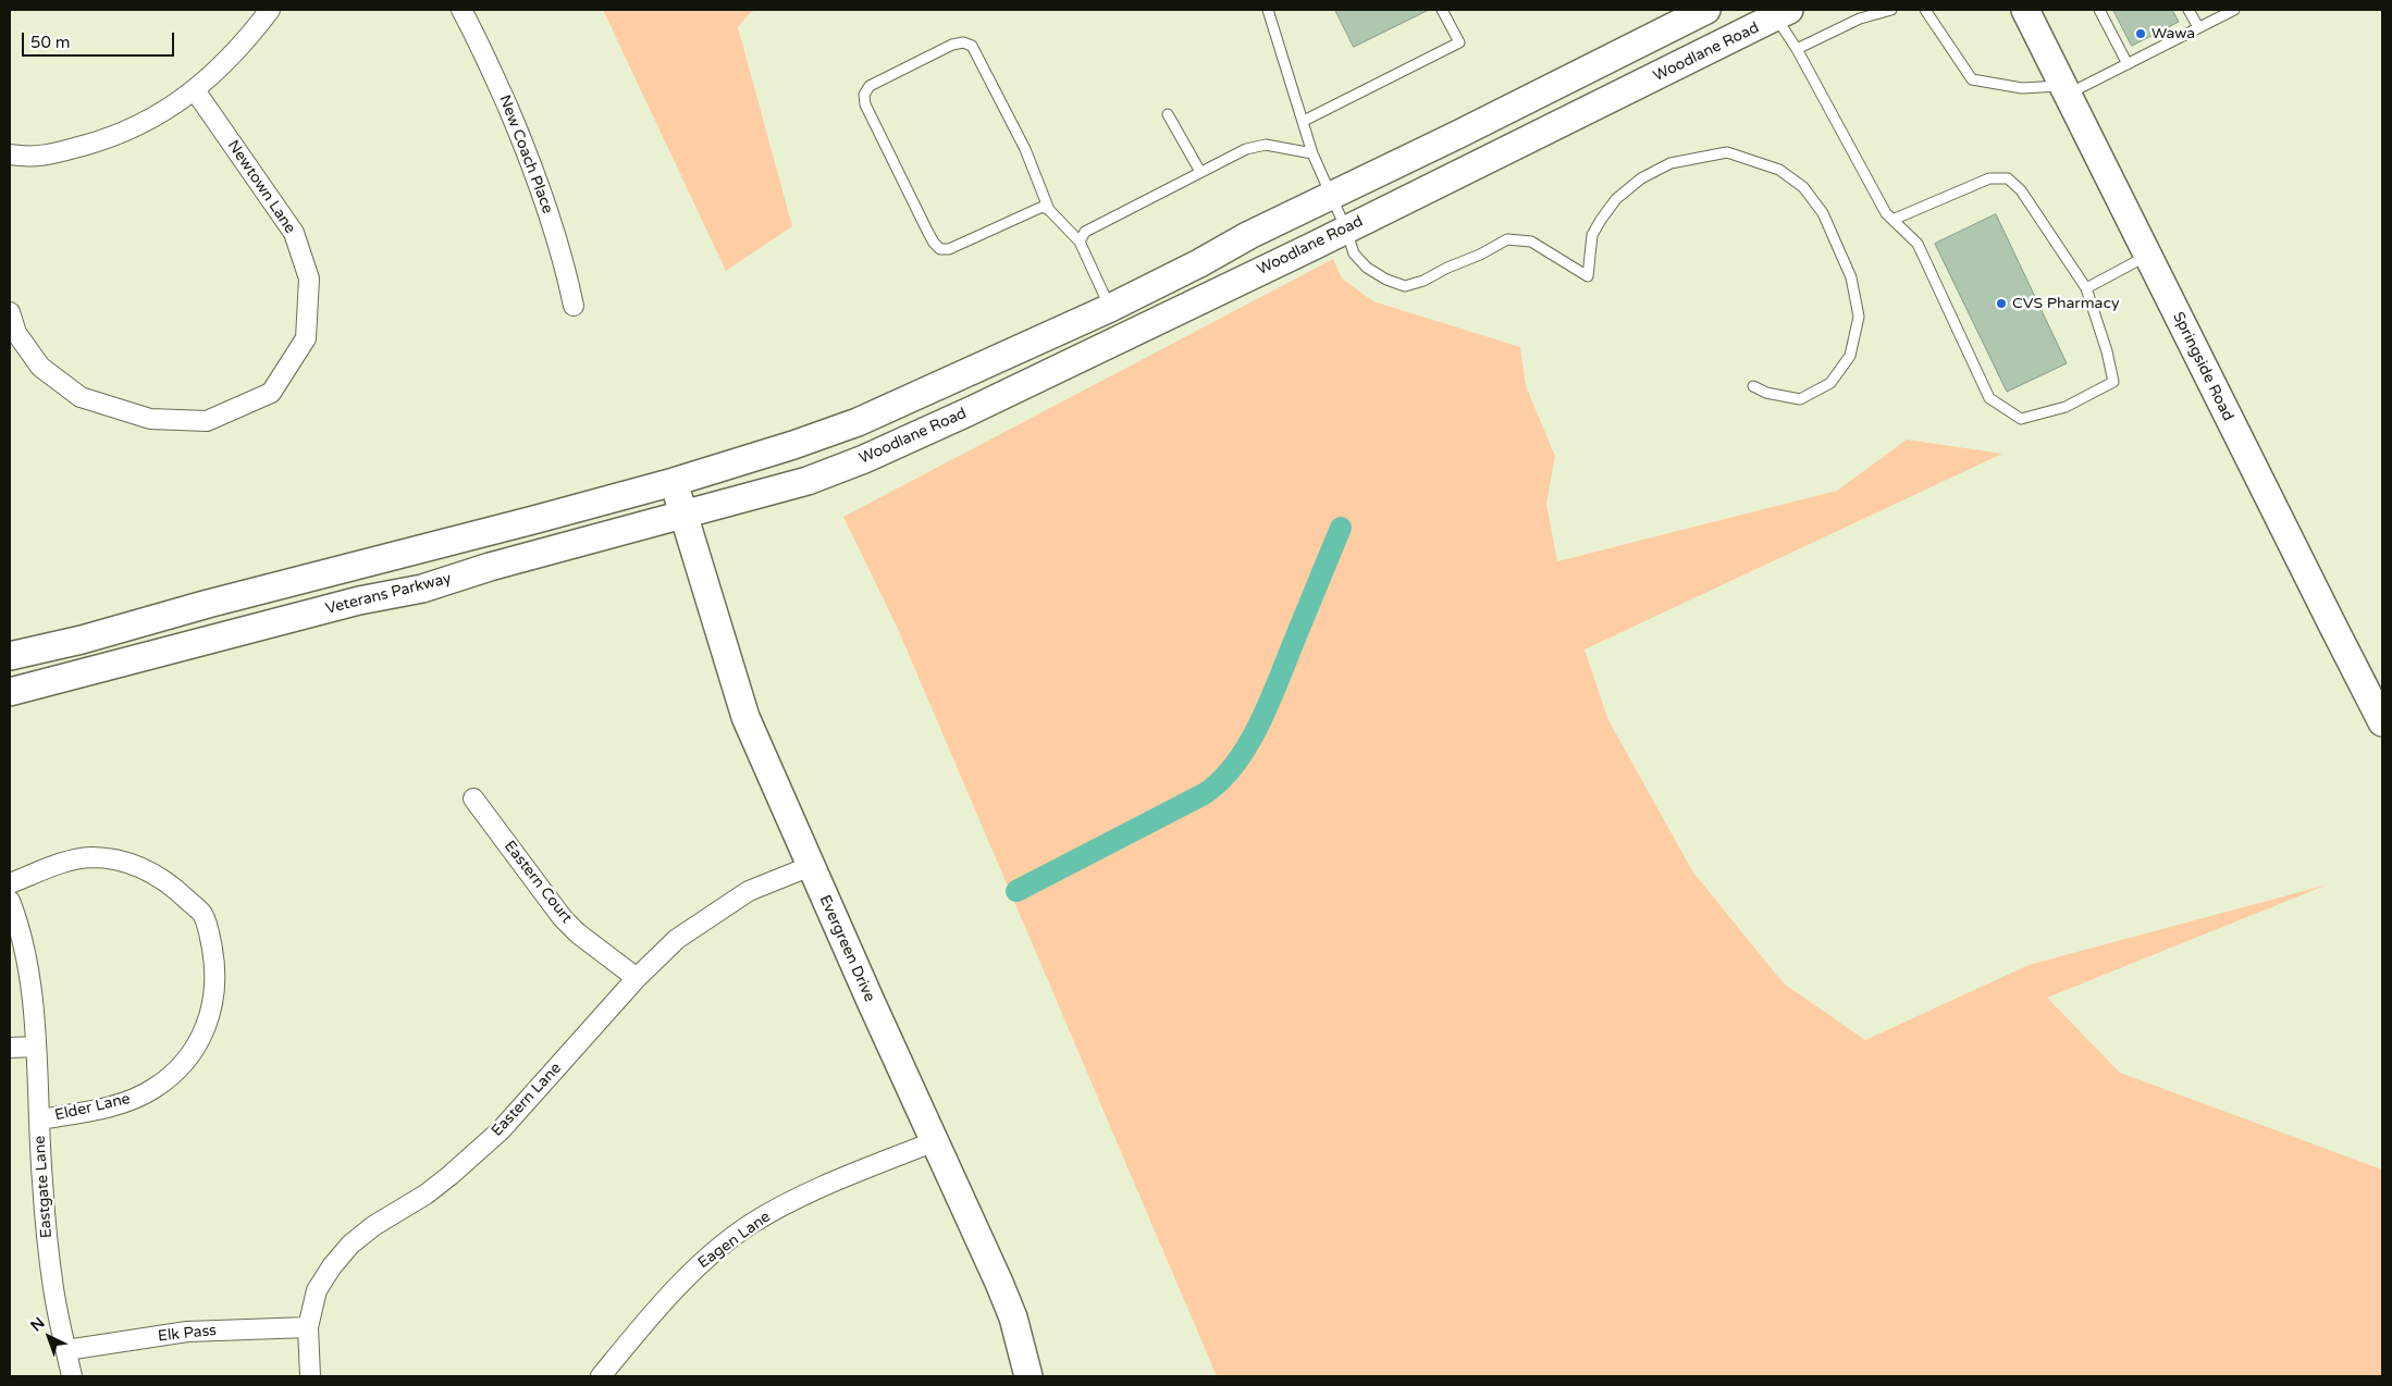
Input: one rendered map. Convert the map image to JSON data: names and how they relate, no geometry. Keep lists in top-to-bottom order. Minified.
{"streets":{"main road":["Woodlane Road","Springside Road","Veterans Parkway","Evergreen Drive"],"street":["New Coach Place","Newtown Lane","Eastern Court","Eastern Lane","Elder Lane","Eastgate Lane","Eagen Lane","Elk Pass"]},"crossings":[["Woodlane Road","Veterans Parkway"],["Veterans Parkway","Evergreen Drive"],["Eastern Court","Eastern Lane"],["Evergreen Drive","Eastern Lane"],["Evergreen Drive","Eagen Lane"],["Eastern Lane","Elk Pass"],["Elder Lane","Eastgate Lane"],["Eastgate Lane","Elk Pass"]],"places":["Wawa","CVS Pharmacy"],"scale_bar":"50 m","north":"top left"}
